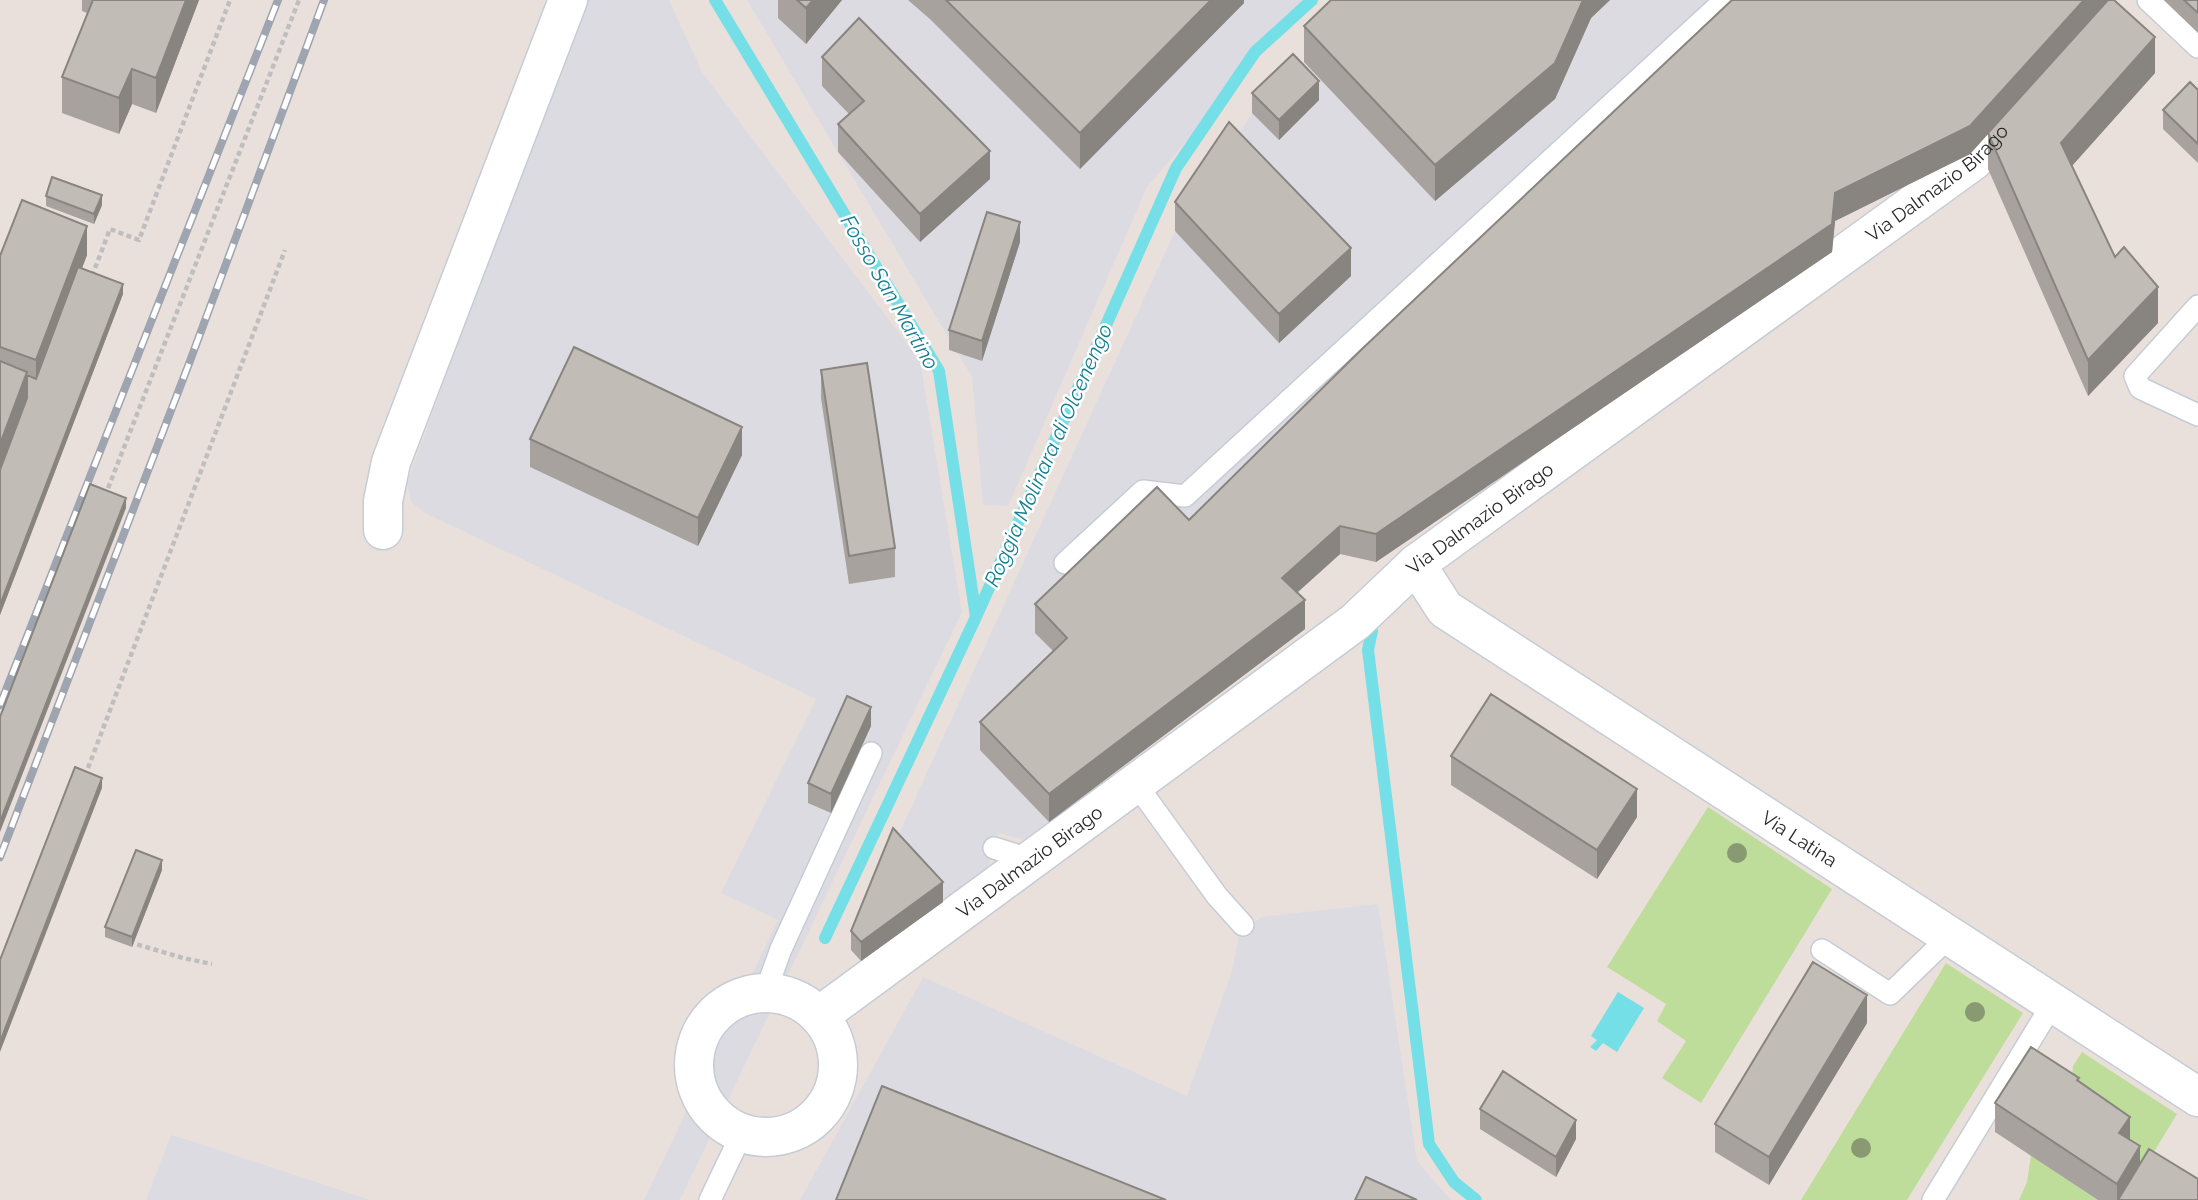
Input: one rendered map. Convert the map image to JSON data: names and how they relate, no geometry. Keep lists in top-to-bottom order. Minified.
{"streets":{"street":["Via Dalmazio Birago","Via Latina"]},"crossings":[["Via Dalmazio Birago","Via Latina"]],"water":["Fosso San Martino","Roggia Molinara di Olcenengo"]}
